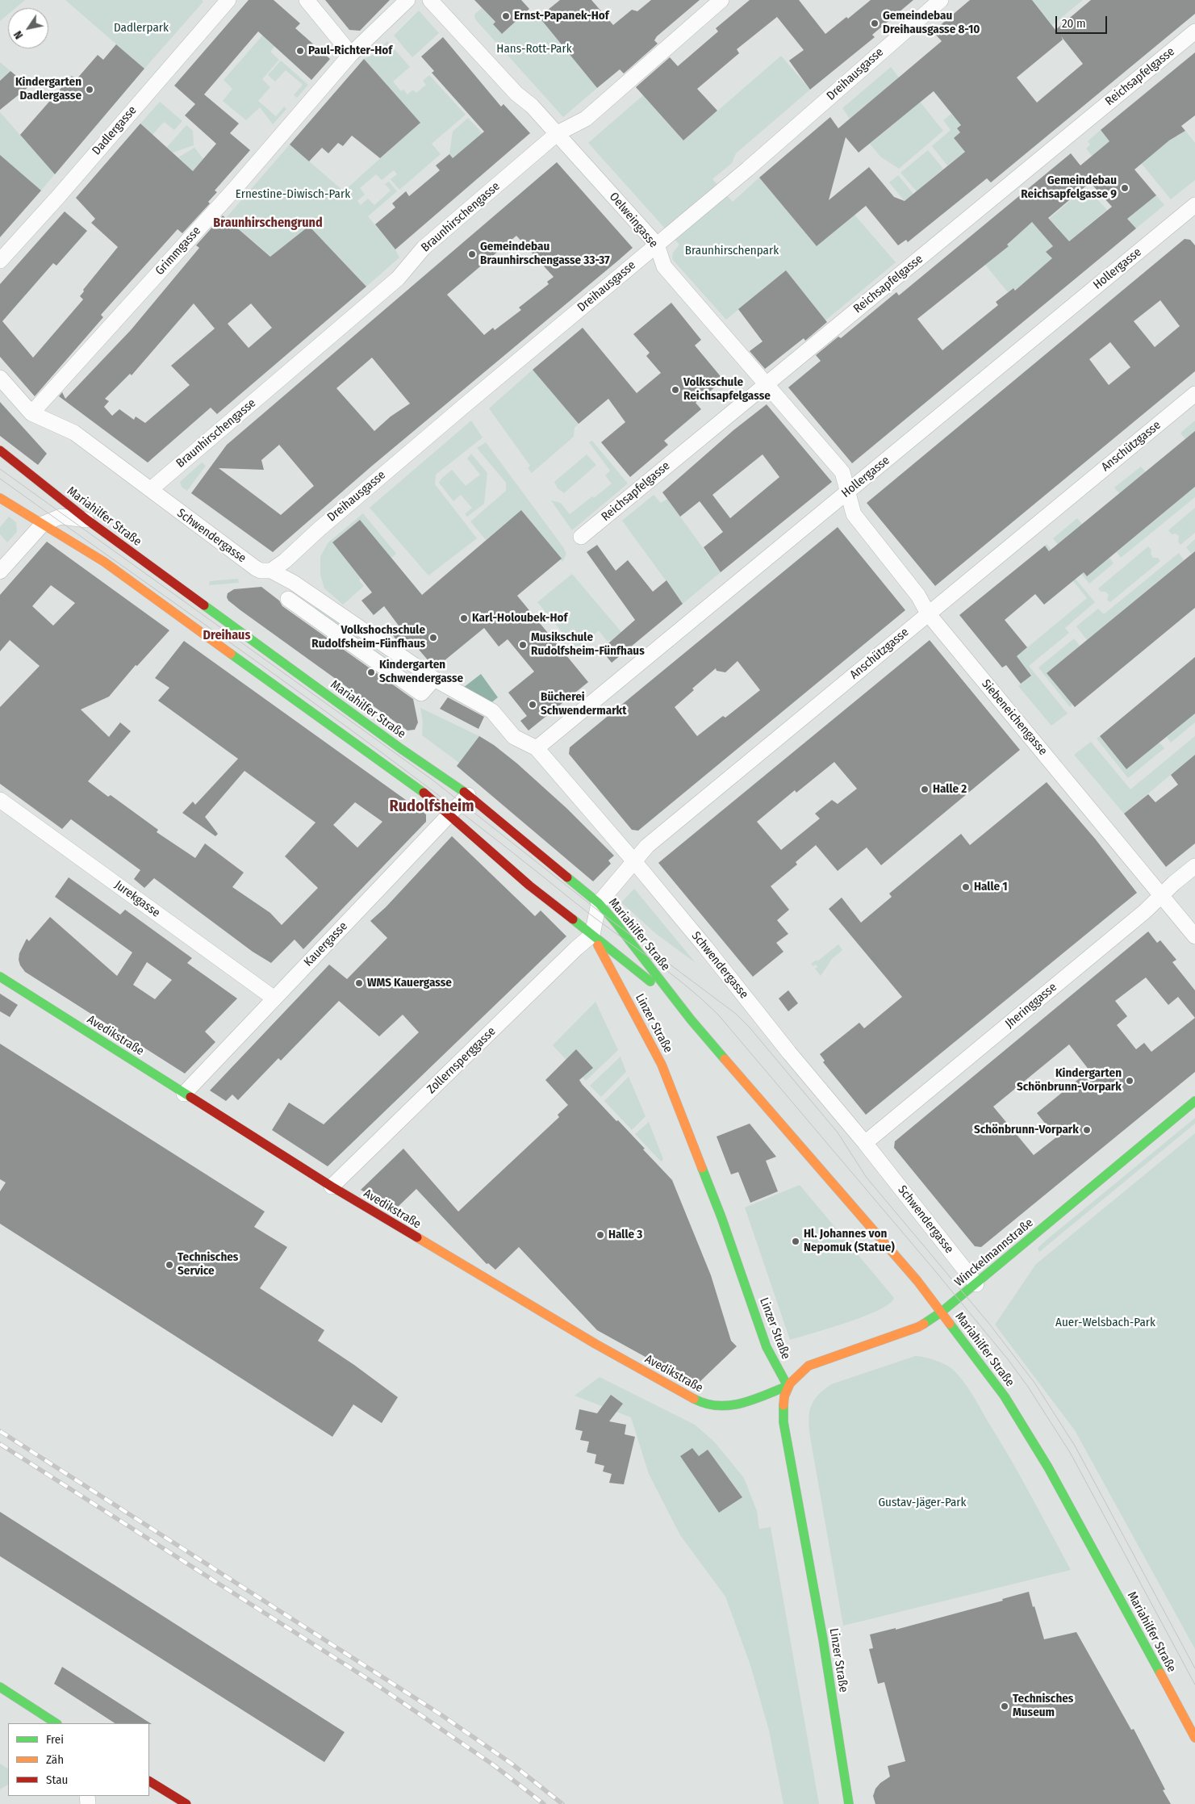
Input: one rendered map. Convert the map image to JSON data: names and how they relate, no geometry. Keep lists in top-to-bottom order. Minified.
{"streets":{"street":["Dreihausgasse","Reichsapfelgasse","Dadlergasse","Braunhirschengasse","Oelweingasse","Grimmgasse","Hollergasse","Anschützgasse","Mariahilfer Straße","Schwendergasse","Siebeneichengasse","Jurekgasse","Kauergasse","Jheringgasse","Linzer Straße","Avedikstraße","Zollernsperggasse","Winckelmannstraße"]},"crossings":[["Dreihausgasse","Oelweingasse"],["Dreihausgasse","Schwendergasse"],["Reichsapfelgasse","Oelweingasse"],["Braunhirschengasse","Oelweingasse"],["Braunhirschengasse","Schwendergasse"],["Oelweingasse","Hollergasse"],["Oelweingasse","Siebeneichengasse"],["Grimmgasse","Schwendergasse"],["Hollergasse","Schwendergasse"],["Hollergasse","Siebeneichengasse"],["Anschützgasse","Mariahilfer Straße"],["Anschützgasse","Schwendergasse"],["Anschützgasse","Siebeneichengasse"],["Anschützgasse","Linzer Straße"],["Anschützgasse","Zollernsperggasse"],["Mariahilfer Straße","Kauergasse"],["Mariahilfer Straße","Linzer Straße"],["Mariahilfer Straße","Zollernsperggasse"],["Mariahilfer Straße","Winckelmannstraße"],["Schwendergasse","Jheringgasse"],["Schwendergasse","Winckelmannstraße"],["Siebeneichengasse","Jheringgasse"],["Jurekgasse","Kauergasse"],["Kauergasse","Avedikstraße"],["Linzer Straße","Avedikstraße"],["Linzer Straße","Zollernsperggasse"],["Linzer Straße","Winckelmannstraße"],["Avedikstraße","Zollernsperggasse"],["Avedikstraße","Winckelmannstraße"]],"districts":["Braunhirschengrund","Dreihaus","Rudolfsheim"],"parks":["Dadlerpark","Hans-Rott-Park","Ernestine-Diwisch-Park","Braunhirschenpark","Auer-Welsbach-Park","Gustav-Jäger-Park"],"places":["Ernst-Papanek-Hof","Gemeindebau Dreihausgasse 8-10","Paul-Richter-Hof","Kindergarten Dadlergasse","Gemeindebau Reichsapfelgasse 9","Gemeindebau Braunhirschengasse 33-37","Volksschule Reichsapfelgasse","Karl-Holoubek-Hof","Volkshochschule Rudolfsheim-Fünfhaus","Musikschule Rudolfsheim-Fünfhaus","Kindergarten Schwendergasse","Bücherei Schwendermarkt","Halle 2","Halle 1","WMS Kauergasse","Kindergarten Schönbrunn-Vorpark","Schönbrunn-Vorpark","Halle 3","Hl. Johannes von Nepomuk (Statue)","Technisches Service","Technisches Museum"],"legend":["Frei","Zäh","Stau"],"scale_bar":"20 m","north":"bottom left"}
